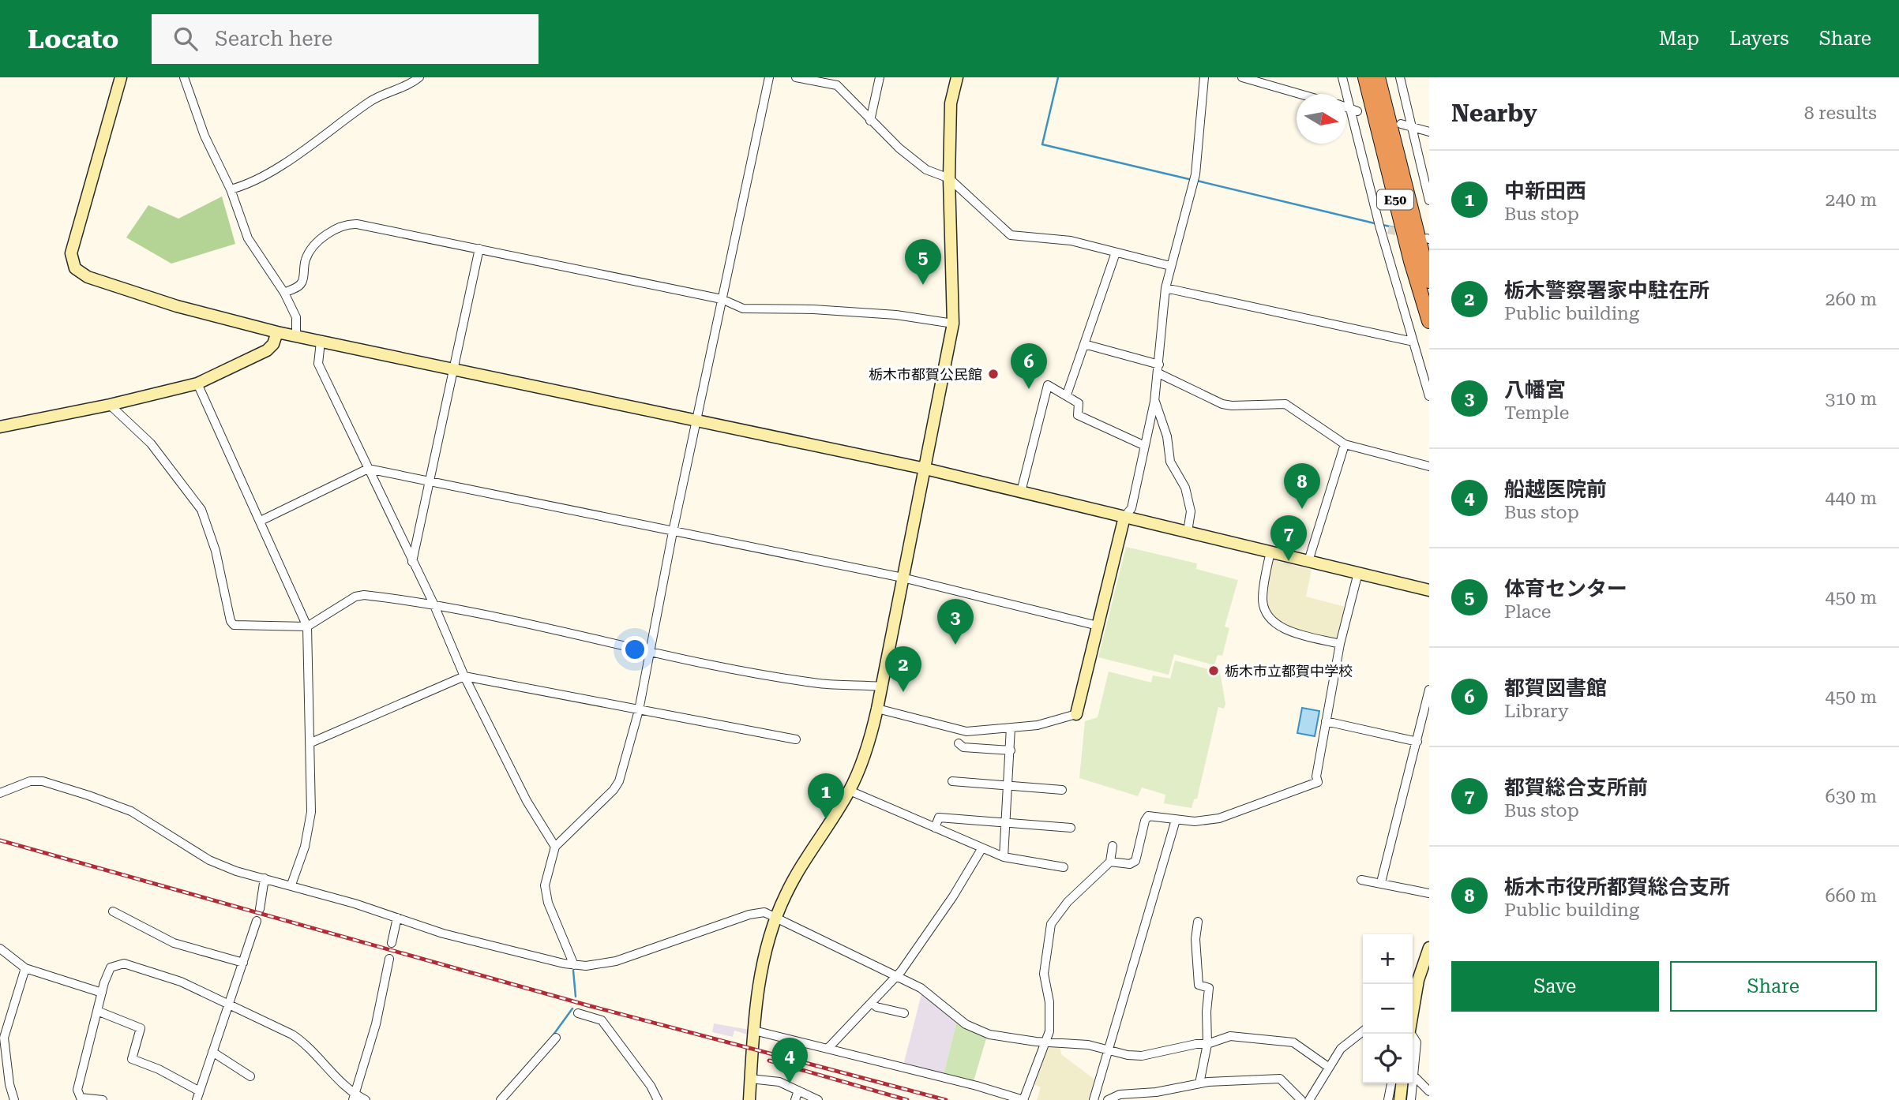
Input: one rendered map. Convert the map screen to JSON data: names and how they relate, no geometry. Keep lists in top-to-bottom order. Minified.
{"streets":{"highway":["E50"]},"places":["栃木市都賀公民館","栃木市立都賀中学校"],"north":"right","page":{"header":"Locato","search":"Search here","nav":["Map","Layers","Share"],"heading":["Nearby","8 results"],"list":[{"mark":"1","name":"中新田西","note":"Bus stop","value":"240 m"},{"mark":"2","name":"栃木警察署家中駐在所","note":"Public building","value":"260 m"},{"mark":"3","name":"八幡宮","note":"Temple","value":"310 m"},{"mark":"4","name":"船越医院前","note":"Bus stop","value":"440 m"},{"mark":"5","name":"体育センター","note":"Place","value":"450 m"},{"mark":"6","name":"都賀図書館","note":"Library","value":"450 m"},{"mark":"7","name":"都賀総合支所前","note":"Bus stop","value":"630 m"},{"mark":"8","name":"栃木市役所都賀総合支所","note":"Public building","value":"660 m"}],"pins":["5","6","8","7","3","2","1","4"],"map_buttons":["+","−"],"buttons":["Save","Share"]}}
